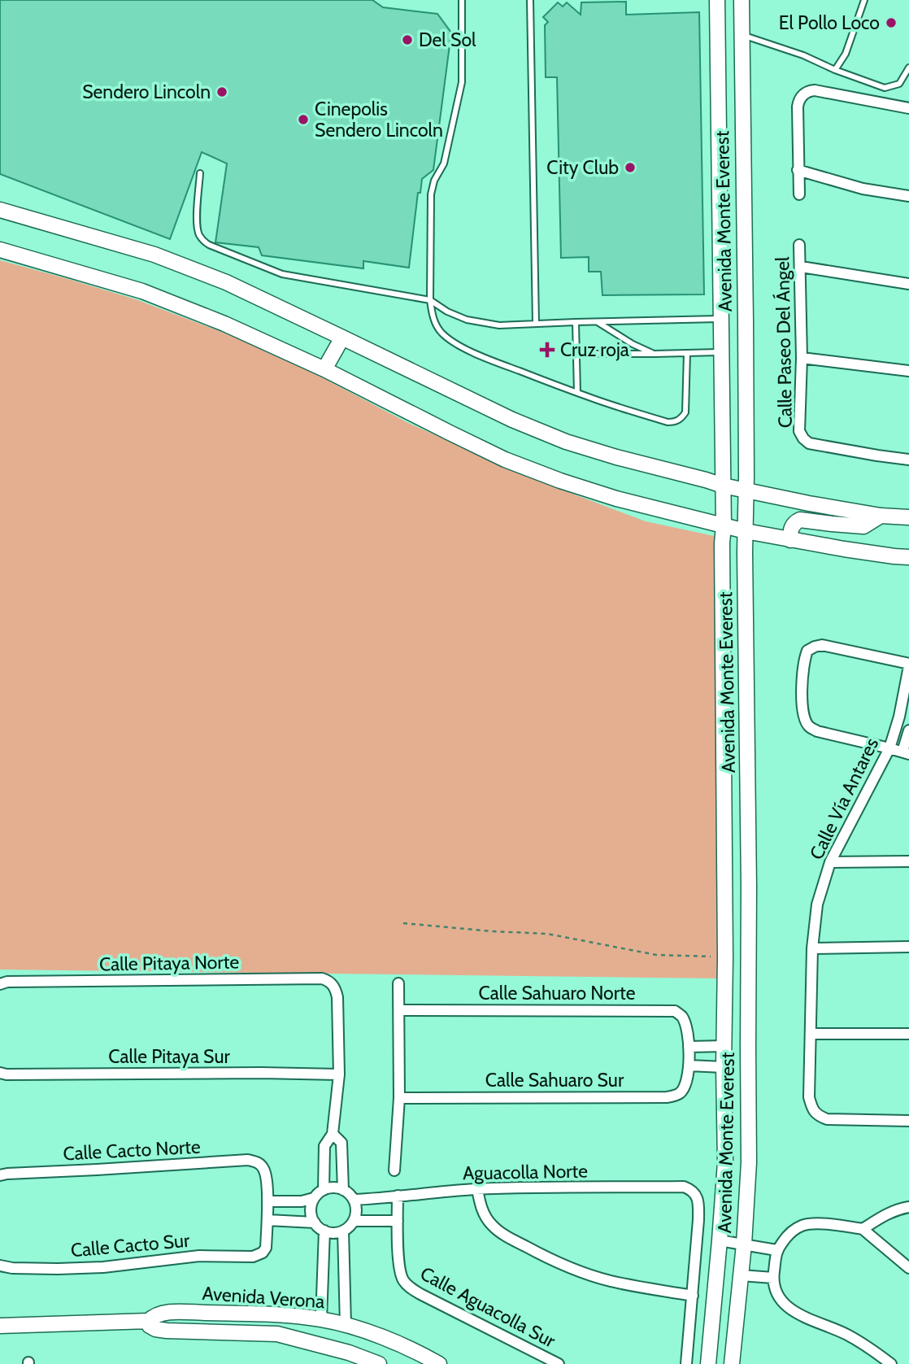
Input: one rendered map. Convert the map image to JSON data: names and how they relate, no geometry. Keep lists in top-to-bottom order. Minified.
{"streets":{"main road":["Avenida Monte Everest","Avenida Verona"],"street":["Calle Paseo Del Ángel","Calle Vía Antares","Calle Pitaya Norte","Calle Sahuaro Norte","Calle Pitaya Sur","Calle Sahuaro Sur","Calle Cacto Norte","Aguacolla Norte","Calle Cacto Sur","Calle Aguacolla Sur"]},"crossings":[["Calle Pitaya Norte","Calle Pitaya Sur"],["Calle Sahuaro Norte","Calle Sahuaro Sur"]],"places":{"other":["El Pollo Loco","Del Sol","Sendero Lincoln","Cinepolis Sendero Lincoln","City Club"],"health":["Cruz roja"]}}
